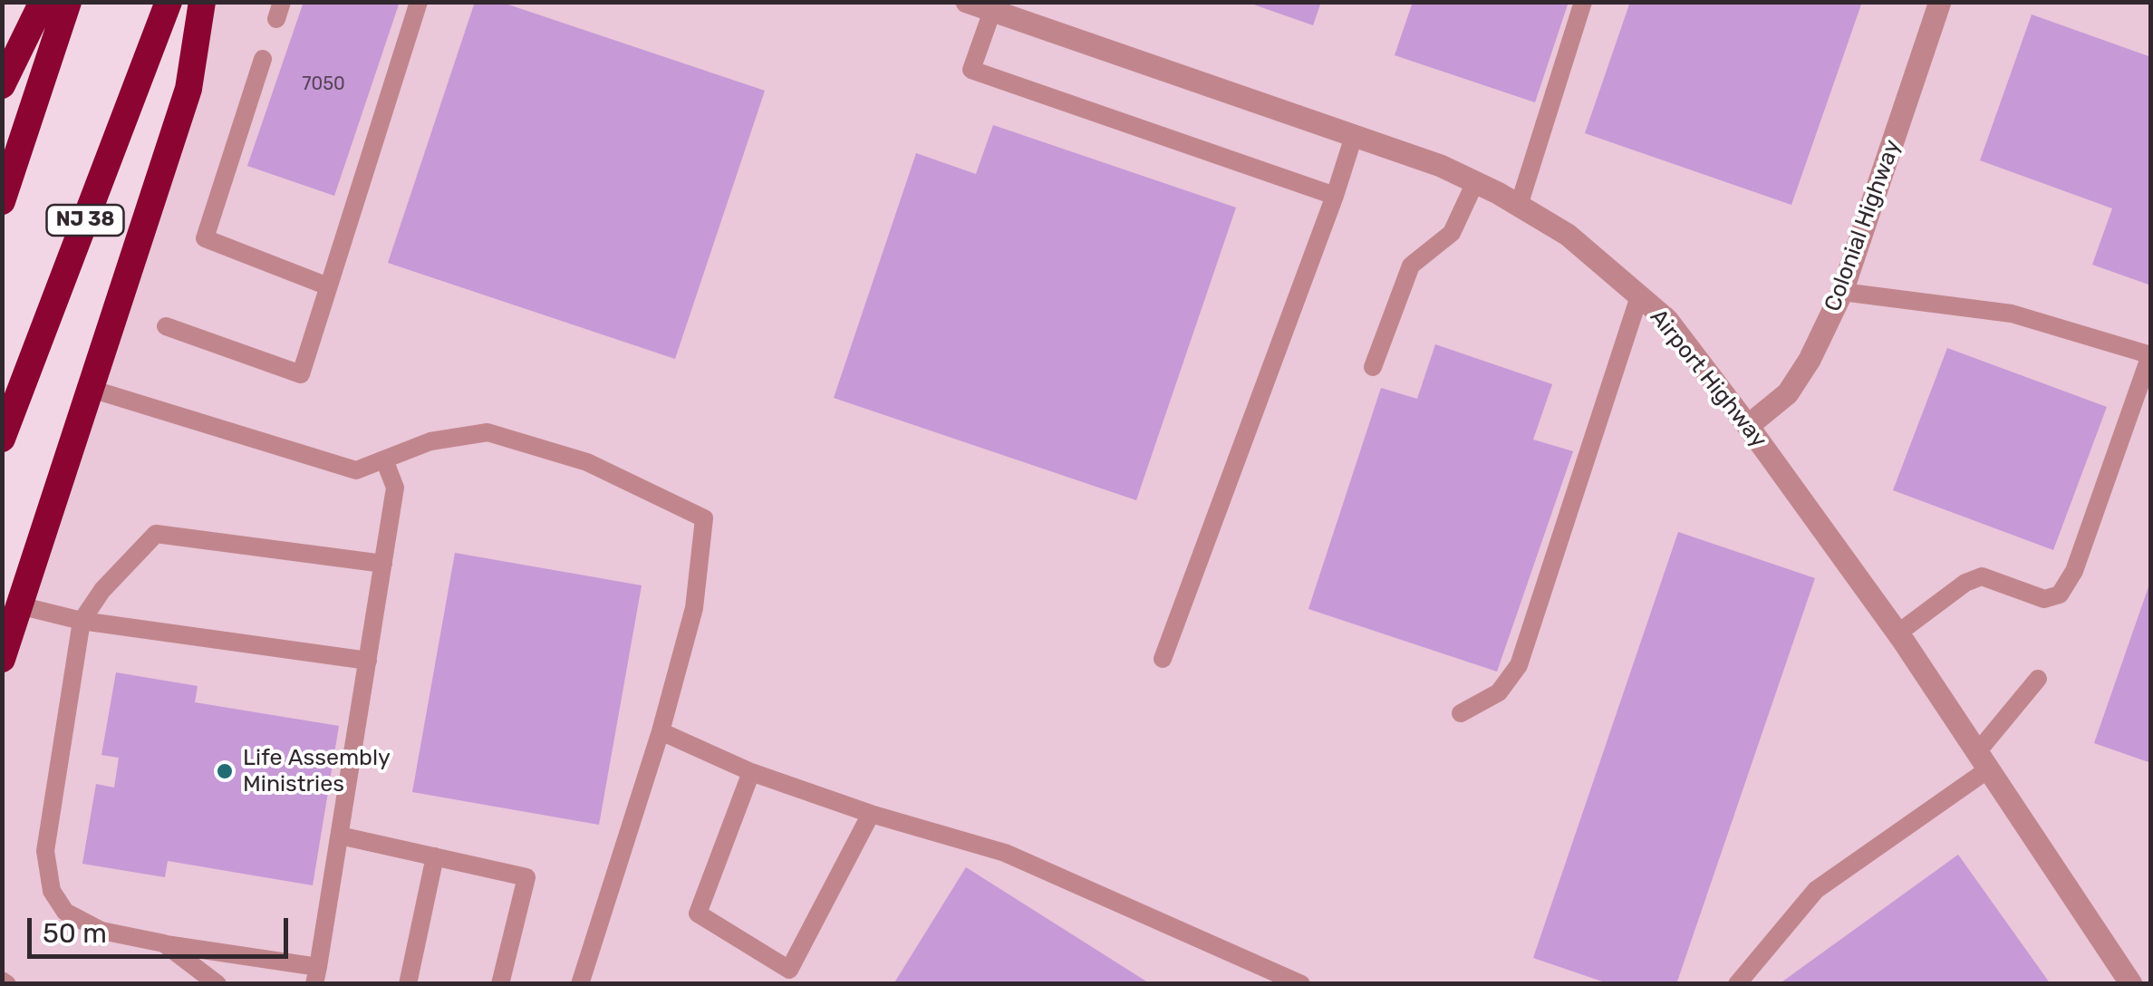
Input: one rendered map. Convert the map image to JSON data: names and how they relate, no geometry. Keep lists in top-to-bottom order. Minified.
{"streets":{"highway":["NJ 38"],"street":["Colonial Highway","Airport Highway"]},"crossings":[["Colonial Highway","Airport Highway"]],"places":["Life Assembly Ministries"],"house_numbers":["7050"],"scale_bar":"50 m"}
